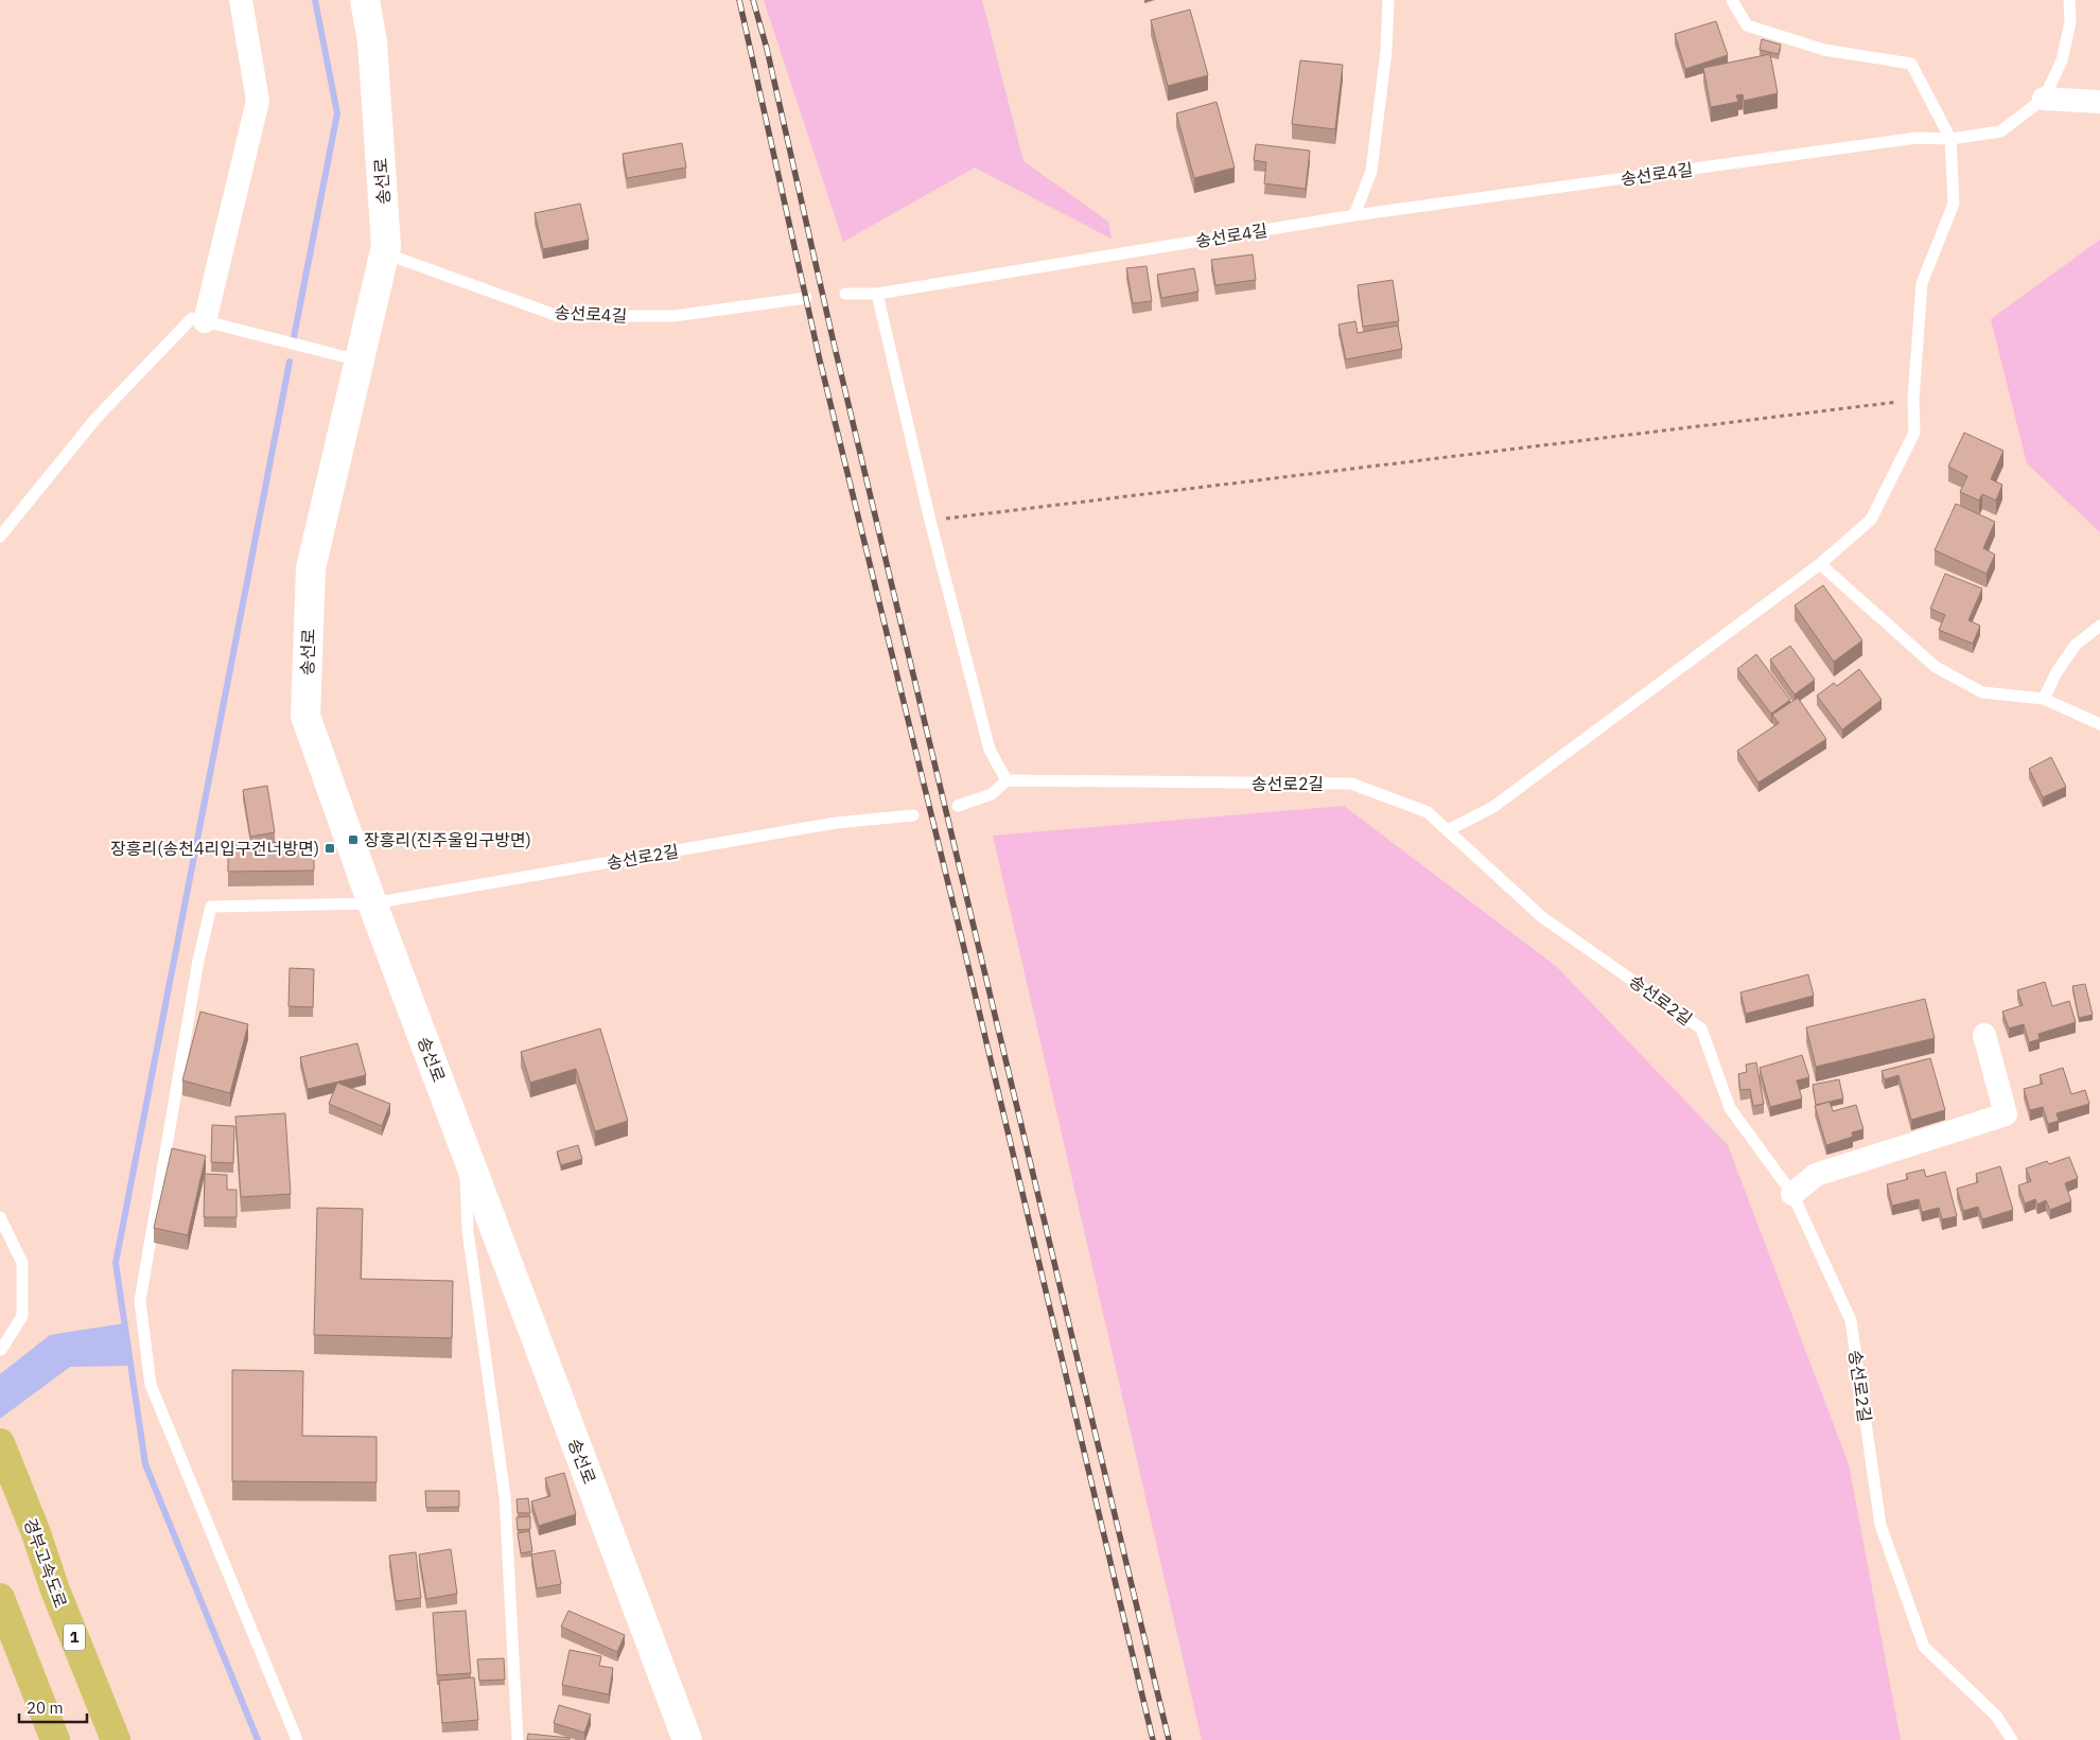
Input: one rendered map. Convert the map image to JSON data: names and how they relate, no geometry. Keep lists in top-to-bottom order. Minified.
{"streets":{"highway":["경부고속도로","1"],"street":["송선로"],"lane":["송선로4길","송선로2길"]},"crossings":[["송선로4길","송선로"],["송선로","송선로2길"]],"places":{"transit":["장흥리(진주울입구방면)","장흥리(송천4리입구건너방면)"]},"scale_bar":"20 m"}
